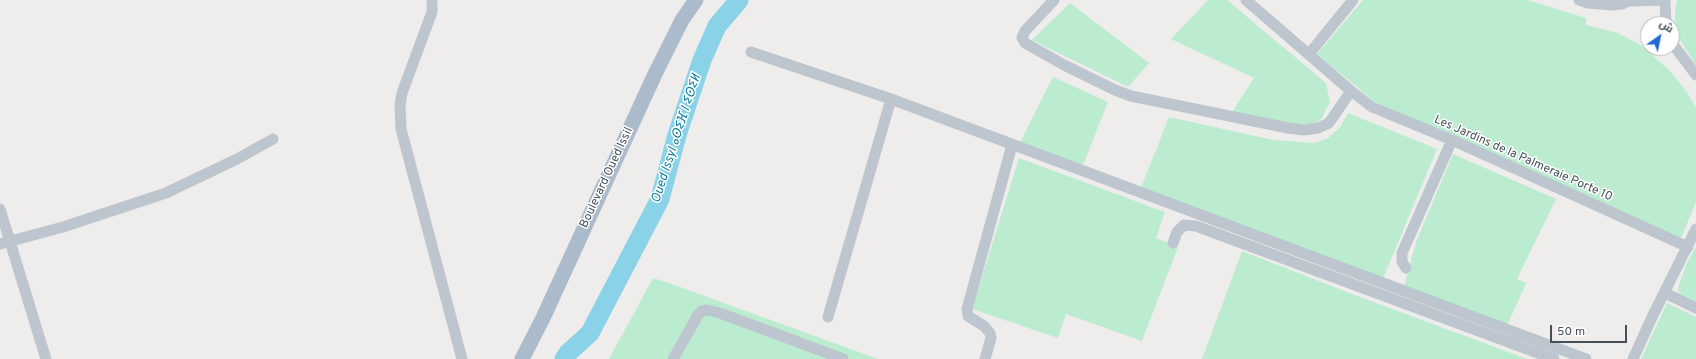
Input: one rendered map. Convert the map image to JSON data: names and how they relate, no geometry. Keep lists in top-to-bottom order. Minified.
{"streets":{"main road":["Boulevard Oued Issil"],"street":["Les Jardins de la Palmeraie Porte 10"]},"water":["Oued Issyl ⴰⵙⵉⴼ ⵏ ⵉⵙⵉⵍ"],"scale_bar":"50 m","north":"top right"}
